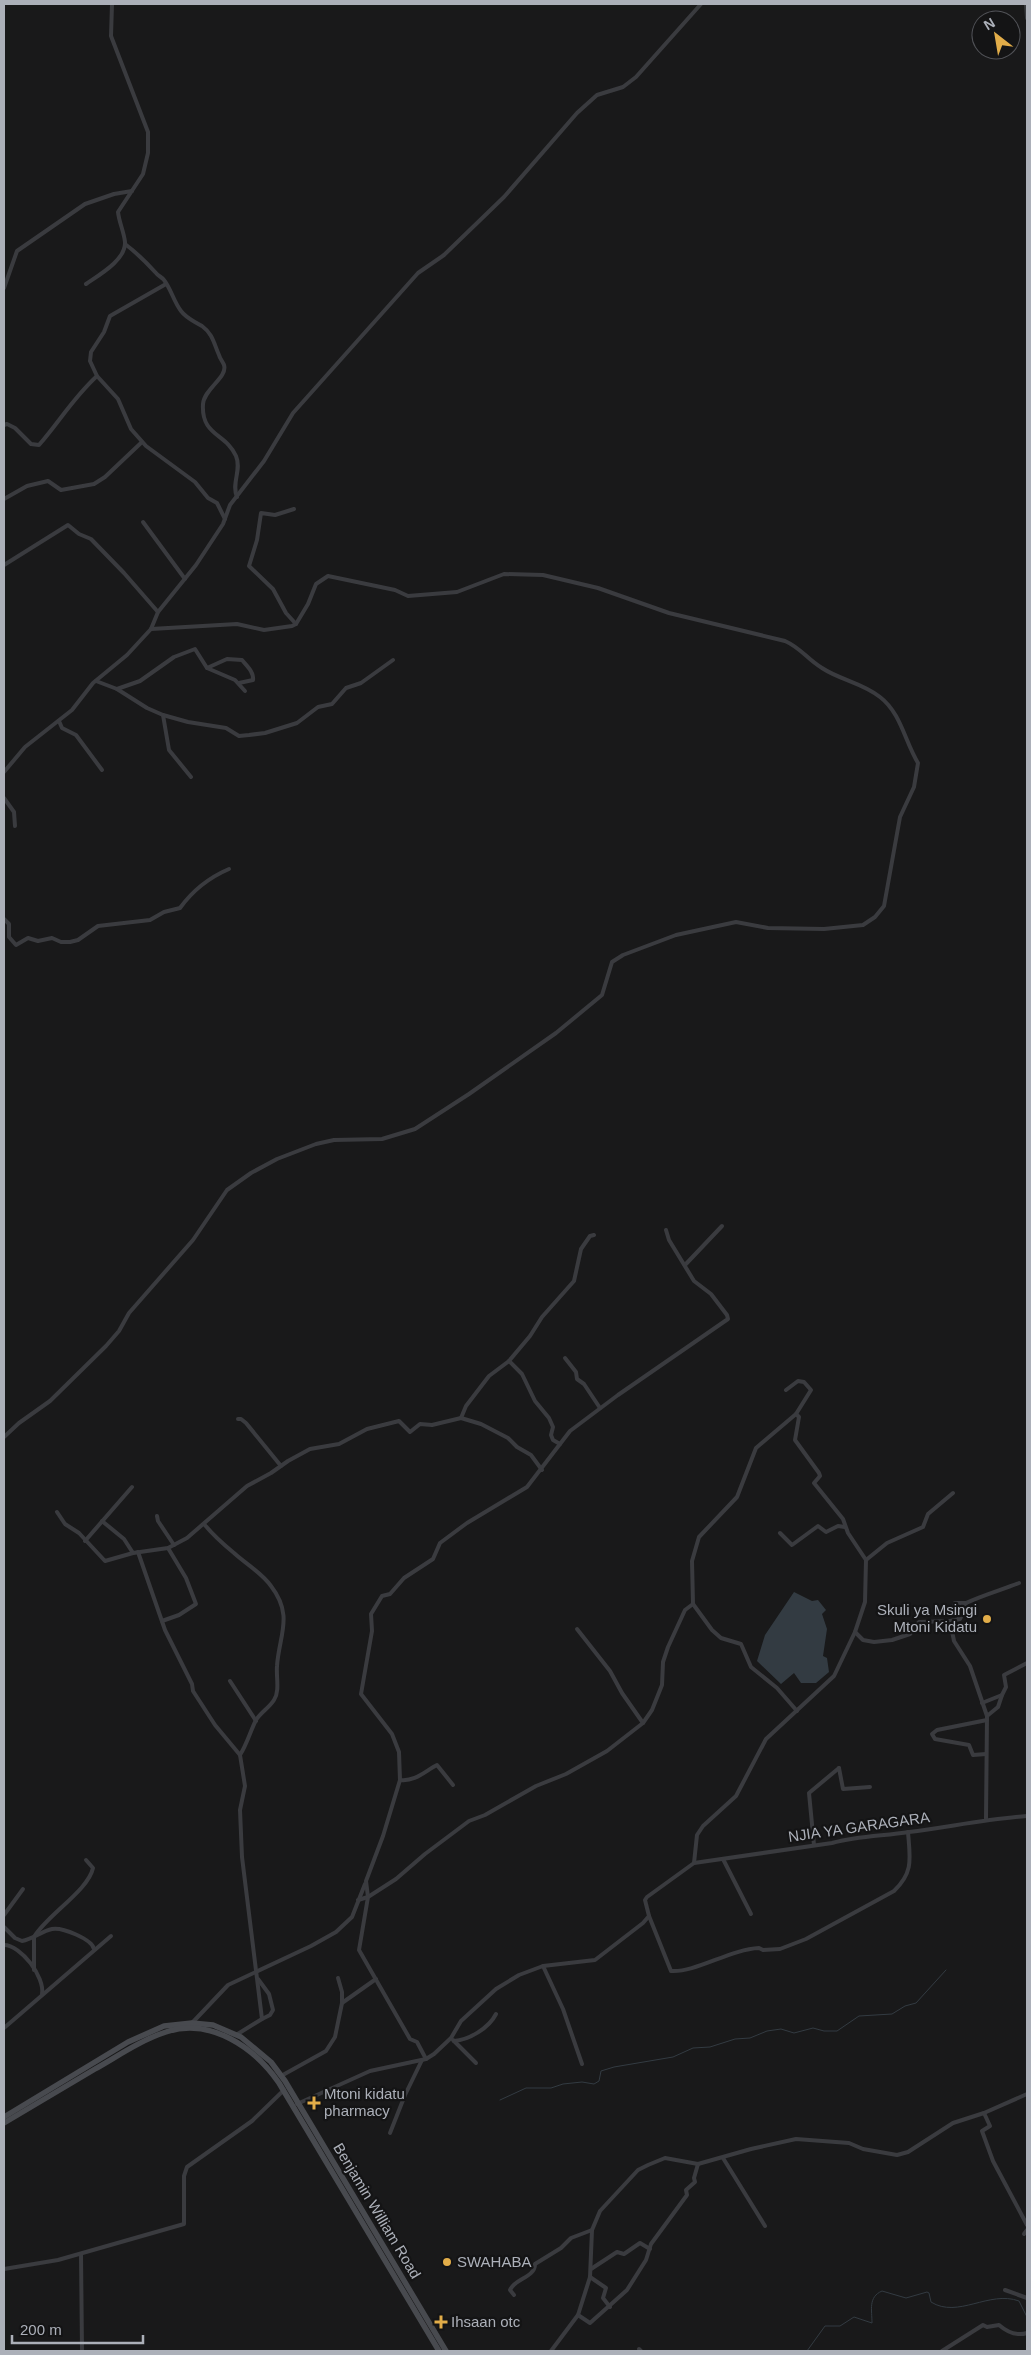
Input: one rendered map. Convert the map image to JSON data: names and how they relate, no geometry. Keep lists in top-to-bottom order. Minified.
{"streets":{"main road":["Benjamin William Road"],"street":["NJIA YA GARAGARA"]},"places":{"other":["Skuli ya Msingi Mtoni Kidatu","SWAHABA"],"health":["Mtoni kidatu pharmacy","Ihsaan otc"]},"scale_bar":"200 m","north":"top left"}
